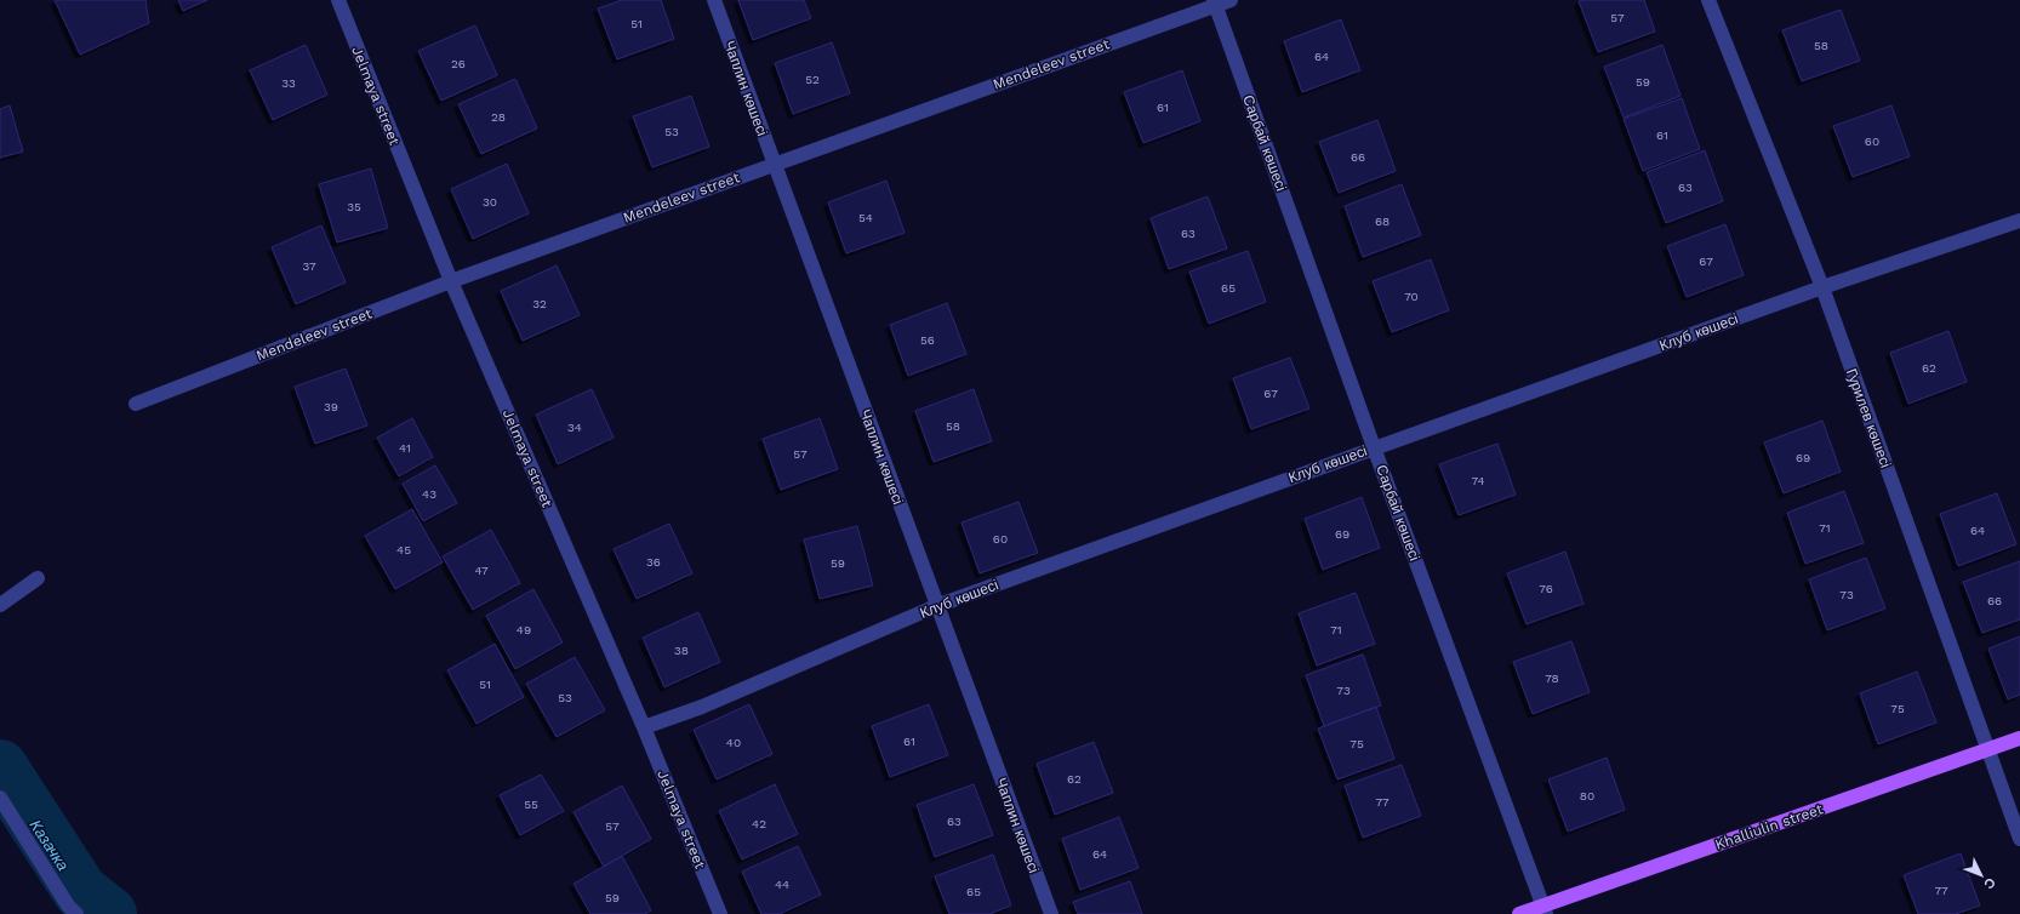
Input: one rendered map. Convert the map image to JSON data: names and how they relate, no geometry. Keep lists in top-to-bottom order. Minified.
{"streets":{"main road":["Khalliulin street"],"street":["Mendeleev street","Чаплин көшесі","Jelmaya street","Сарбай көшесі","Клуб көшесі","Гурилев көшесі"]},"crossings":[["Mendeleev street","Чаплин көшесі"],["Mendeleev street","Jelmaya street"],["Mendeleev street","Сарбай көшесі"],["Чаплин көшесі","Клуб көшесі"],["Jelmaya street","Клуб көшесі"],["Сарбай көшесі","Клуб көшесі"],["Сарбай көшесі","Khalliulin street"],["Клуб көшесі","Гурилев көшесі"],["Гурилев көшесі","Khalliulin street"]],"water":["Казачка"],"house_numbers":["57","51","58","64","26","52","59","33","61","28","53","61","60","66","63","30","35","54","68","63","67","37","65","70","32","56","62","67","39","58","34","41","57","69","74","43","71","64","69","60","45","36","59","47","76","73","66","49","71","38","78","51","73","53","75","61","40","75","62","80","77","55","63","42","57","64","44","77","65","59"],"north":"bottom right"}
